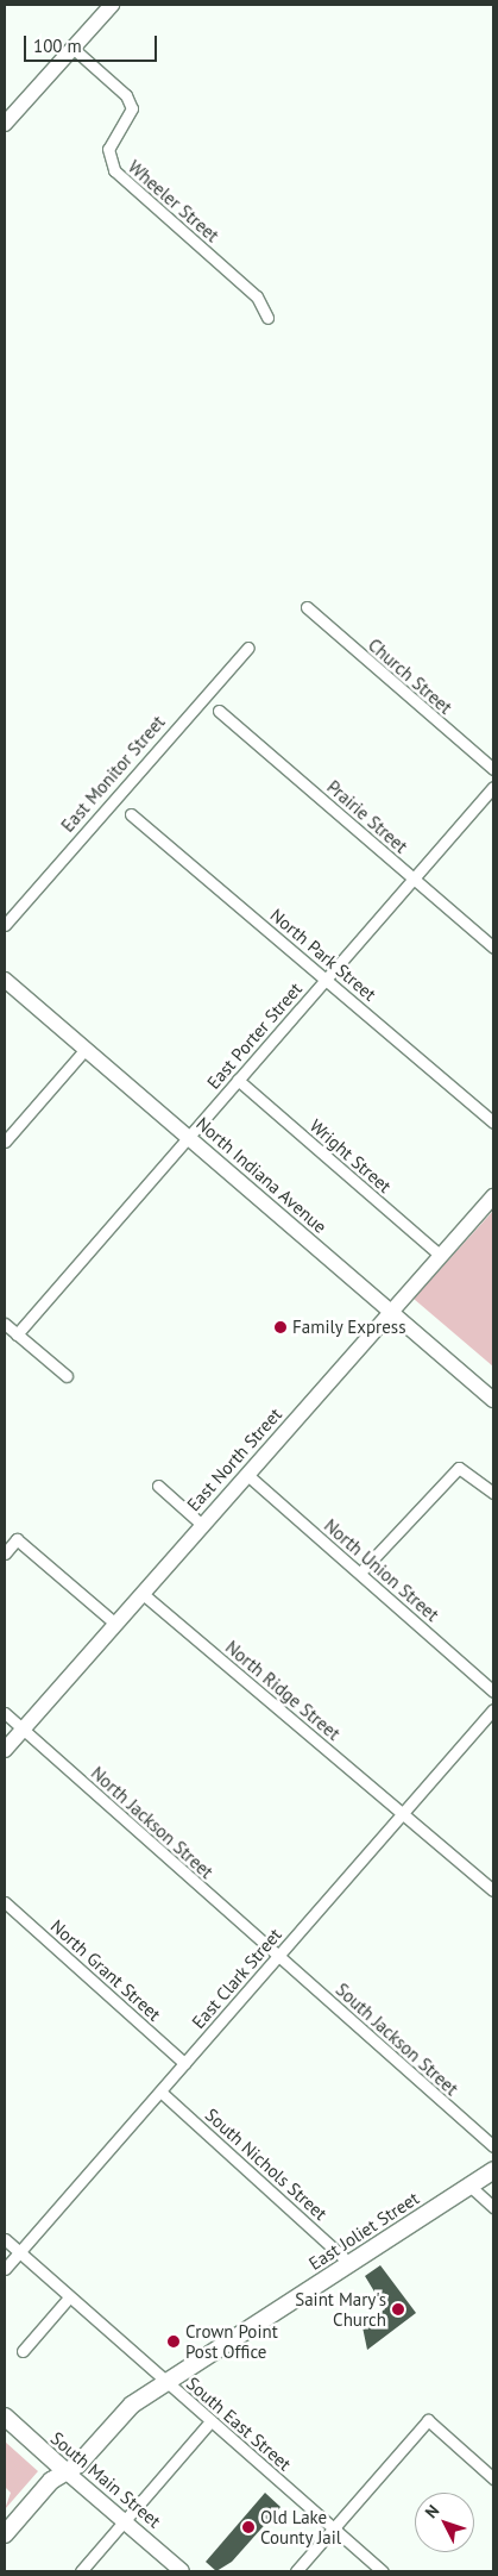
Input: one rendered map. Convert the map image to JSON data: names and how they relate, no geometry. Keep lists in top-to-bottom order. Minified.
{"streets":{"main road":["East Joliet Street","South Main Street"],"street":["Wheeler Street","Church Street","East Monitor Street","Prairie Street","North Park Street","East Porter Street","Wright Street","North Indiana Avenue","East North Street","North Union Street","North Ridge Street","North Jackson Street","North Grant Street","East Clark Street","South Jackson Street","South Nichols Street","South East Street"]},"crossings":[["Prairie Street","East Porter Street"],["North Park Street","East Porter Street"],["East Porter Street","Wright Street"],["East Porter Street","North Indiana Avenue"],["Wright Street","East North Street"],["North Indiana Avenue","East North Street"],["East North Street","North Union Street"],["East North Street","North Ridge Street"],["East North Street","North Jackson Street"],["North Ridge Street","East Clark Street"],["North Jackson Street","East Clark Street"],["North Jackson Street","South Jackson Street"],["North Grant Street","East Clark Street"],["East Clark Street","South Jackson Street"],["East Clark Street","South Nichols Street"],["East Clark Street","South East Street"],["South Nichols Street","East Joliet Street"],["East Joliet Street","South East Street"],["East Joliet Street","South Main Street"]],"places":["Family Express","Saint Mary's Church","Crown Point Post Office","Old Lake County Jail"],"scale_bar":"100 m","north":"top left"}
